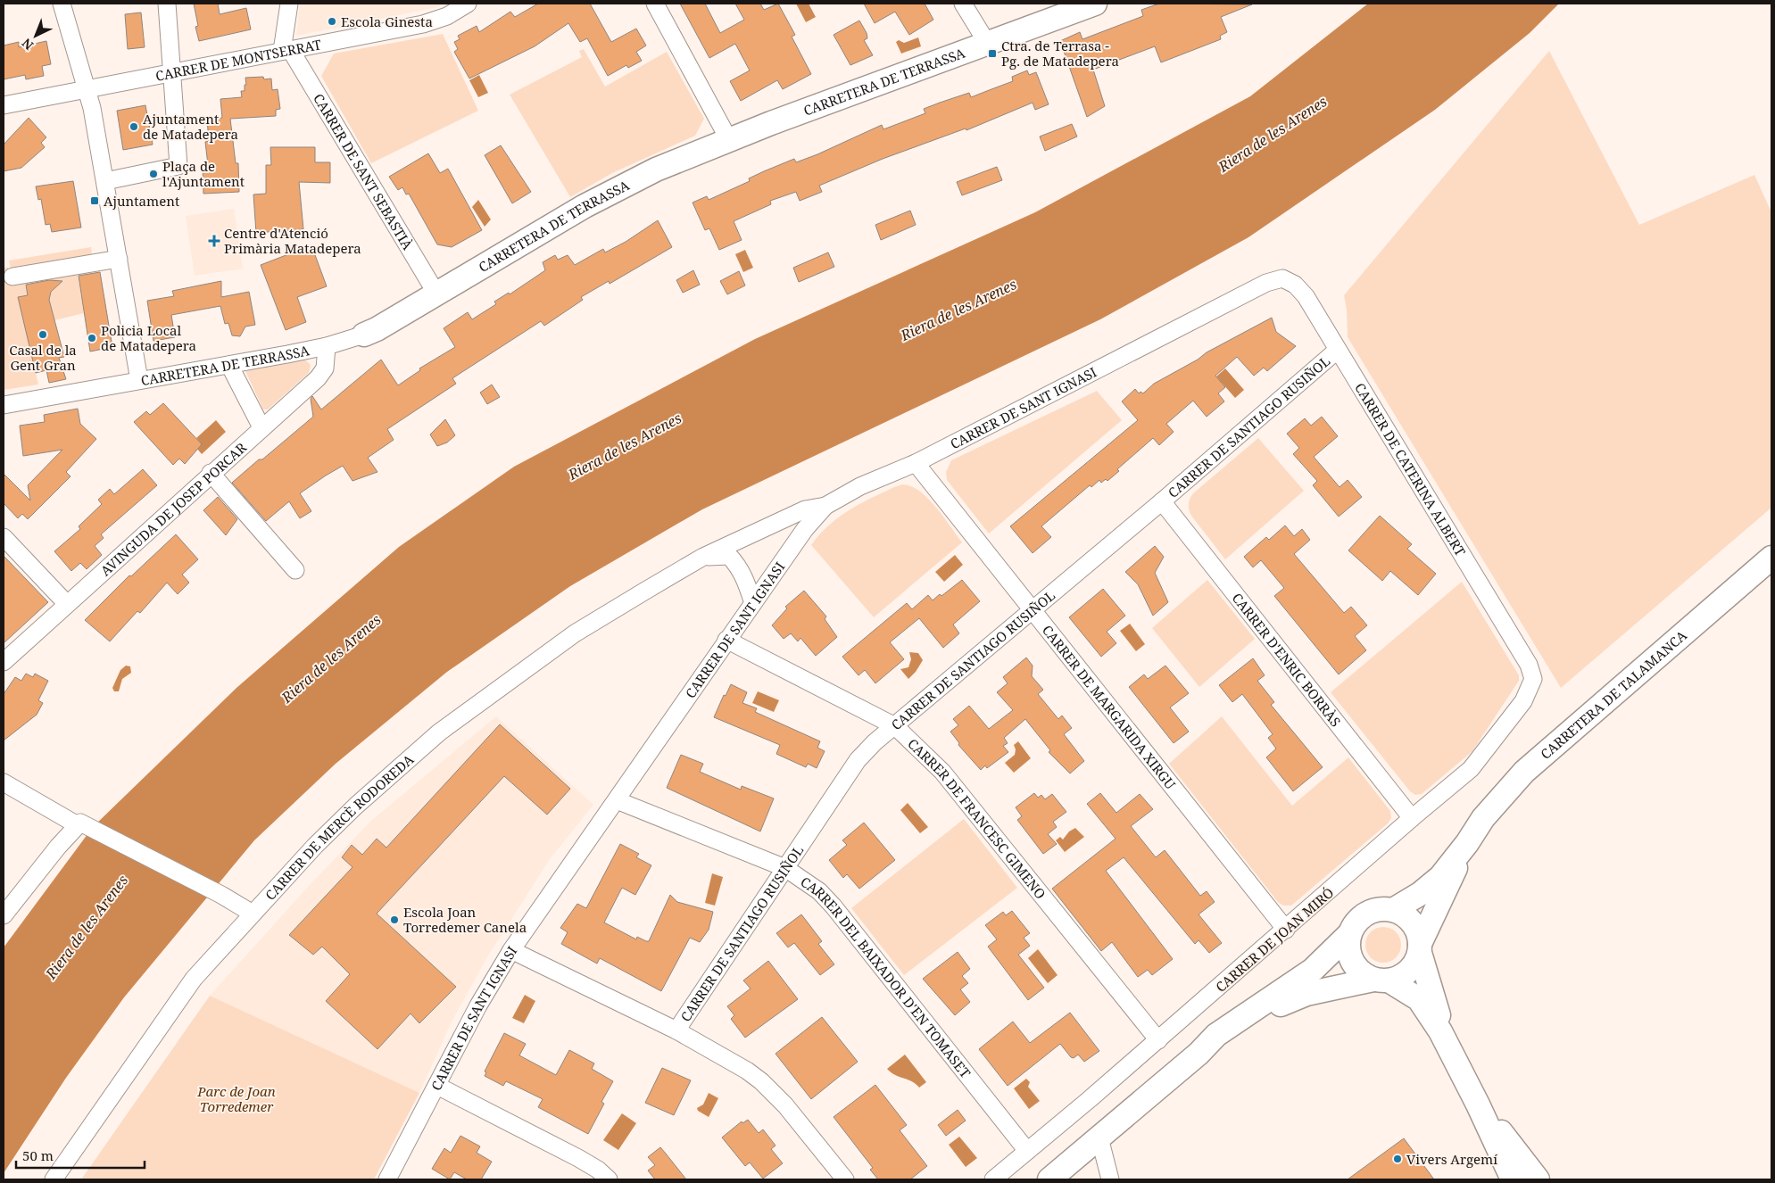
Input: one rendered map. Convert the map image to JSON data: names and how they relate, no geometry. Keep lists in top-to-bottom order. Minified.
{"streets":{"street":["CARRER DE MONTSERRAT","CARRETERA DE TERRASSA","CARRER DE SANT SEBASTIÀ","CARRER DE SANT IGNASI","CARRER DE SANTIAGO RUSIÑOL","CARRER DE CATERINA ALBERT","AVINGUDA DE JOSEP PORCAR","CARRER D'ENRIC BORRÀS","CARRETERA DE TALAMANCA","CARRER DE MARGARIDA XIRGU","CARRER DE FRANCESC GIMENO","CARRER DE MERCÈ RODOREDA","CARRER DE JOAN MIRÓ","CARRER DEL BAIXADOR D'EN TOMASET"]},"crossings":[["CARRER DE MONTSERRAT","CARRER DE SANT SEBASTIÀ"],["CARRETERA DE TERRASSA","CARRER DE SANT SEBASTIÀ"],["CARRETERA DE TERRASSA","AVINGUDA DE JOSEP PORCAR"],["CARRER DE SANT IGNASI","CARRER DE CATERINA ALBERT"],["CARRER DE SANT IGNASI","CARRER DE MARGARIDA XIRGU"],["CARRER DE SANT IGNASI","CARRER DE FRANCESC GIMENO"],["CARRER DE SANT IGNASI","CARRER DE MERCÈ RODOREDA"],["CARRER DE SANT IGNASI","CARRER DEL BAIXADOR D'EN TOMASET"],["CARRER DE SANTIAGO RUSIÑOL","CARRER DE CATERINA ALBERT"],["CARRER DE SANTIAGO RUSIÑOL","CARRER D'ENRIC BORRÀS"],["CARRER DE SANTIAGO RUSIÑOL","CARRER DE MARGARIDA XIRGU"],["CARRER DE SANTIAGO RUSIÑOL","CARRER DE FRANCESC GIMENO"],["CARRER DE SANTIAGO RUSIÑOL","CARRER DEL BAIXADOR D'EN TOMASET"],["CARRER DE CATERINA ALBERT","CARRER DE JOAN MIRÓ"],["CARRER D'ENRIC BORRÀS","CARRER DE JOAN MIRÓ"],["CARRER DE MARGARIDA XIRGU","CARRER DE JOAN MIRÓ"],["CARRER DE FRANCESC GIMENO","CARRER DE JOAN MIRÓ"],["CARRER DE JOAN MIRÓ","CARRER DEL BAIXADOR D'EN TOMASET"]],"water":["Riera de les Arenes"],"parks":["Parc de Joan Torredemer"],"places":{"other":["Escola Ginesta","Ajuntament de Matadepera","Plaça de l'Ajuntament","Casal de la Gent Gran","Policia Local de Matadepera","Escola Joan Torredemer Canela","Vivers Argemí"],"transit":["Ctra. de Terrasa - Pg. de Matadepera","Ajuntament"],"health":["Centre d'Atenció Primària Matadepera"]},"scale_bar":"50 m","north":"bottom left"}
